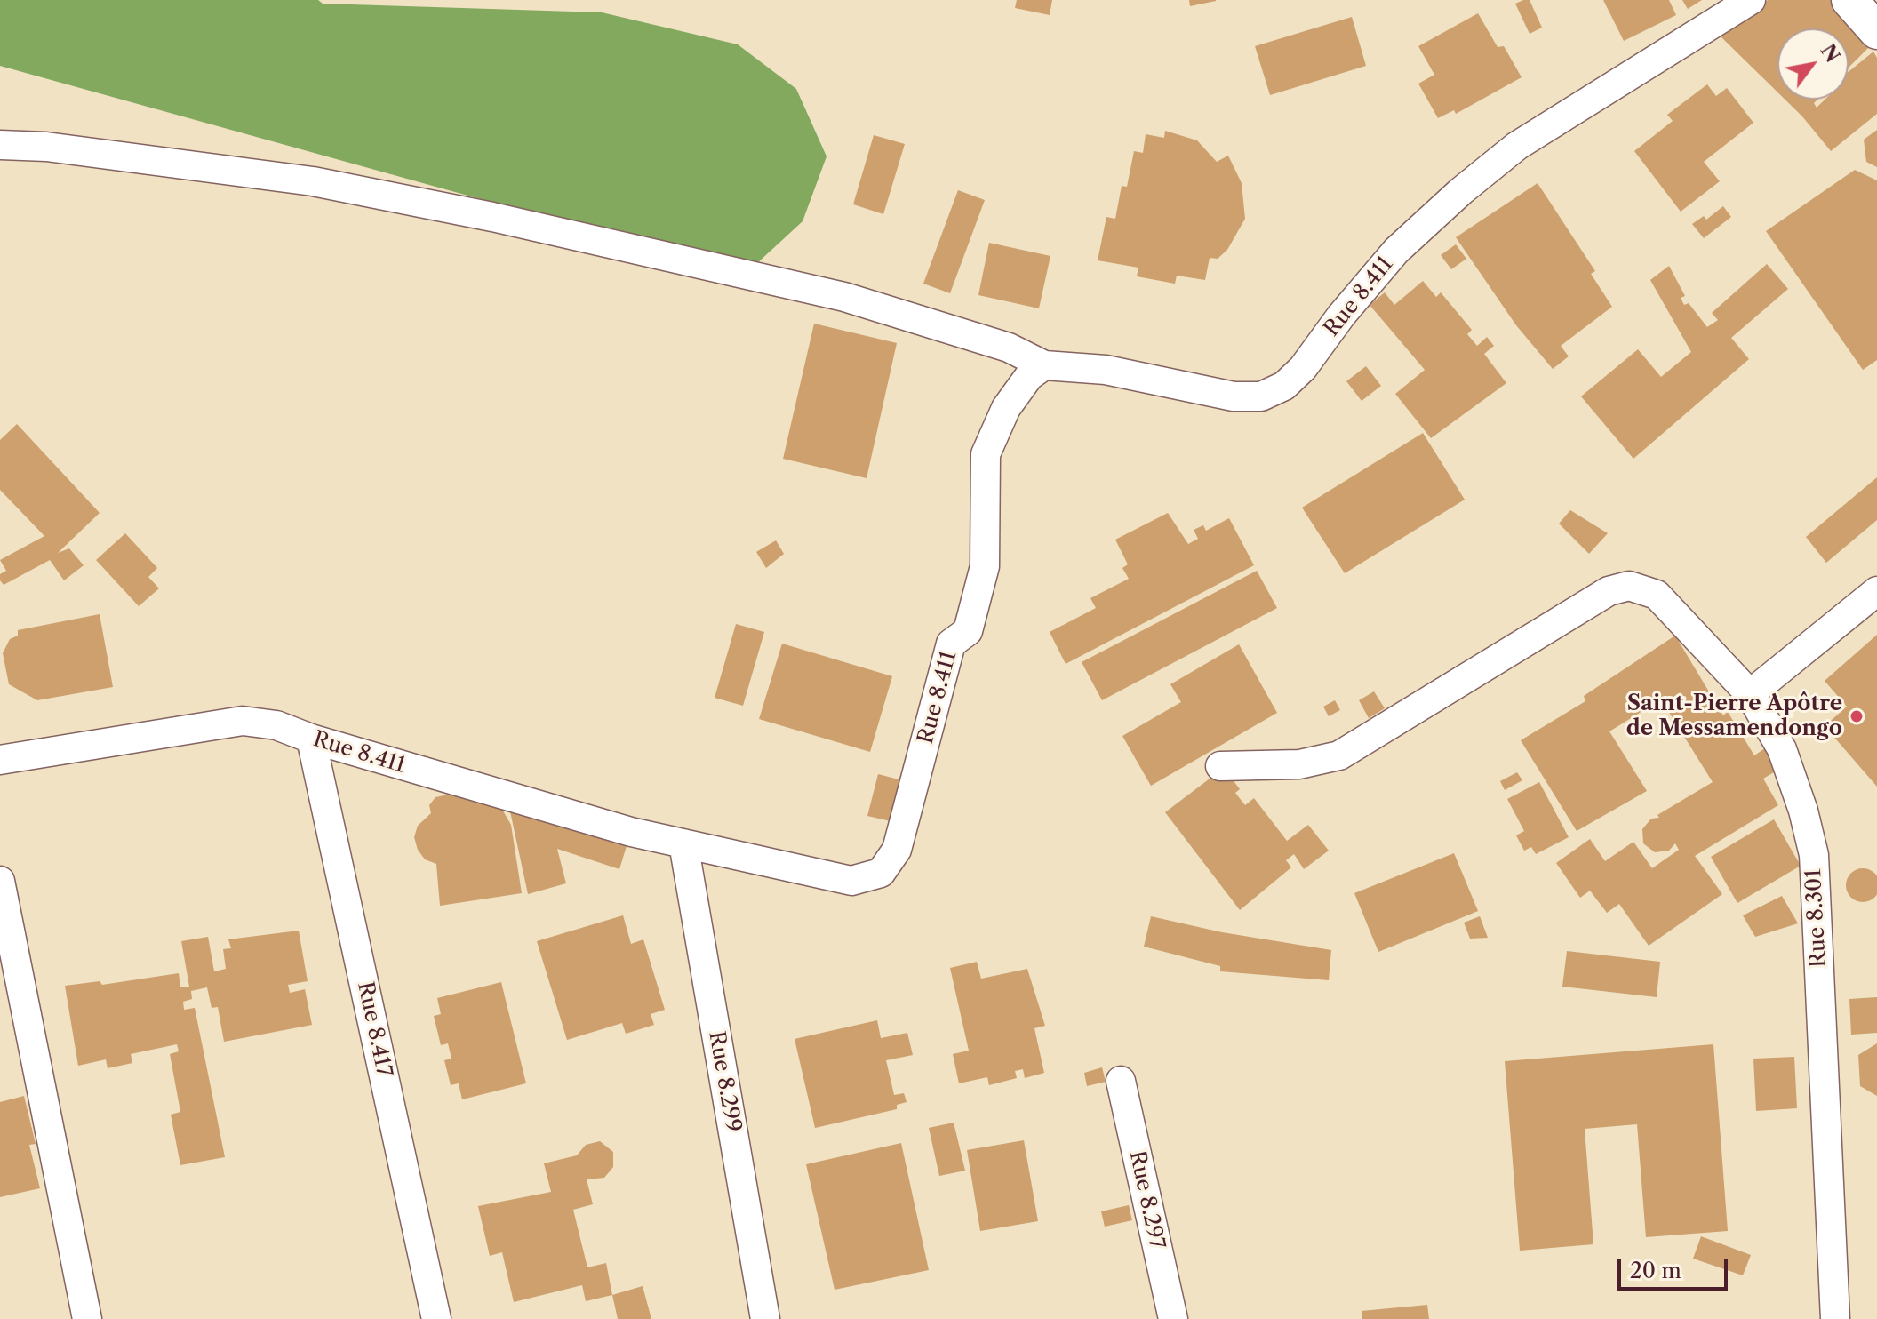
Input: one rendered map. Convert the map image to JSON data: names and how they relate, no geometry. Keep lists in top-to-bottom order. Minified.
{"streets":{"street":["Rue 8.411","Rue 8.301","Rue 8.417","Rue 8.299","Rue 8.297"]},"crossings":[["Rue 8.411","Rue 8.417"],["Rue 8.411","Rue 8.299"]],"places":["Saint-Pierre Apôtre de Messamendongo"],"scale_bar":"20 m","north":"top right"}
